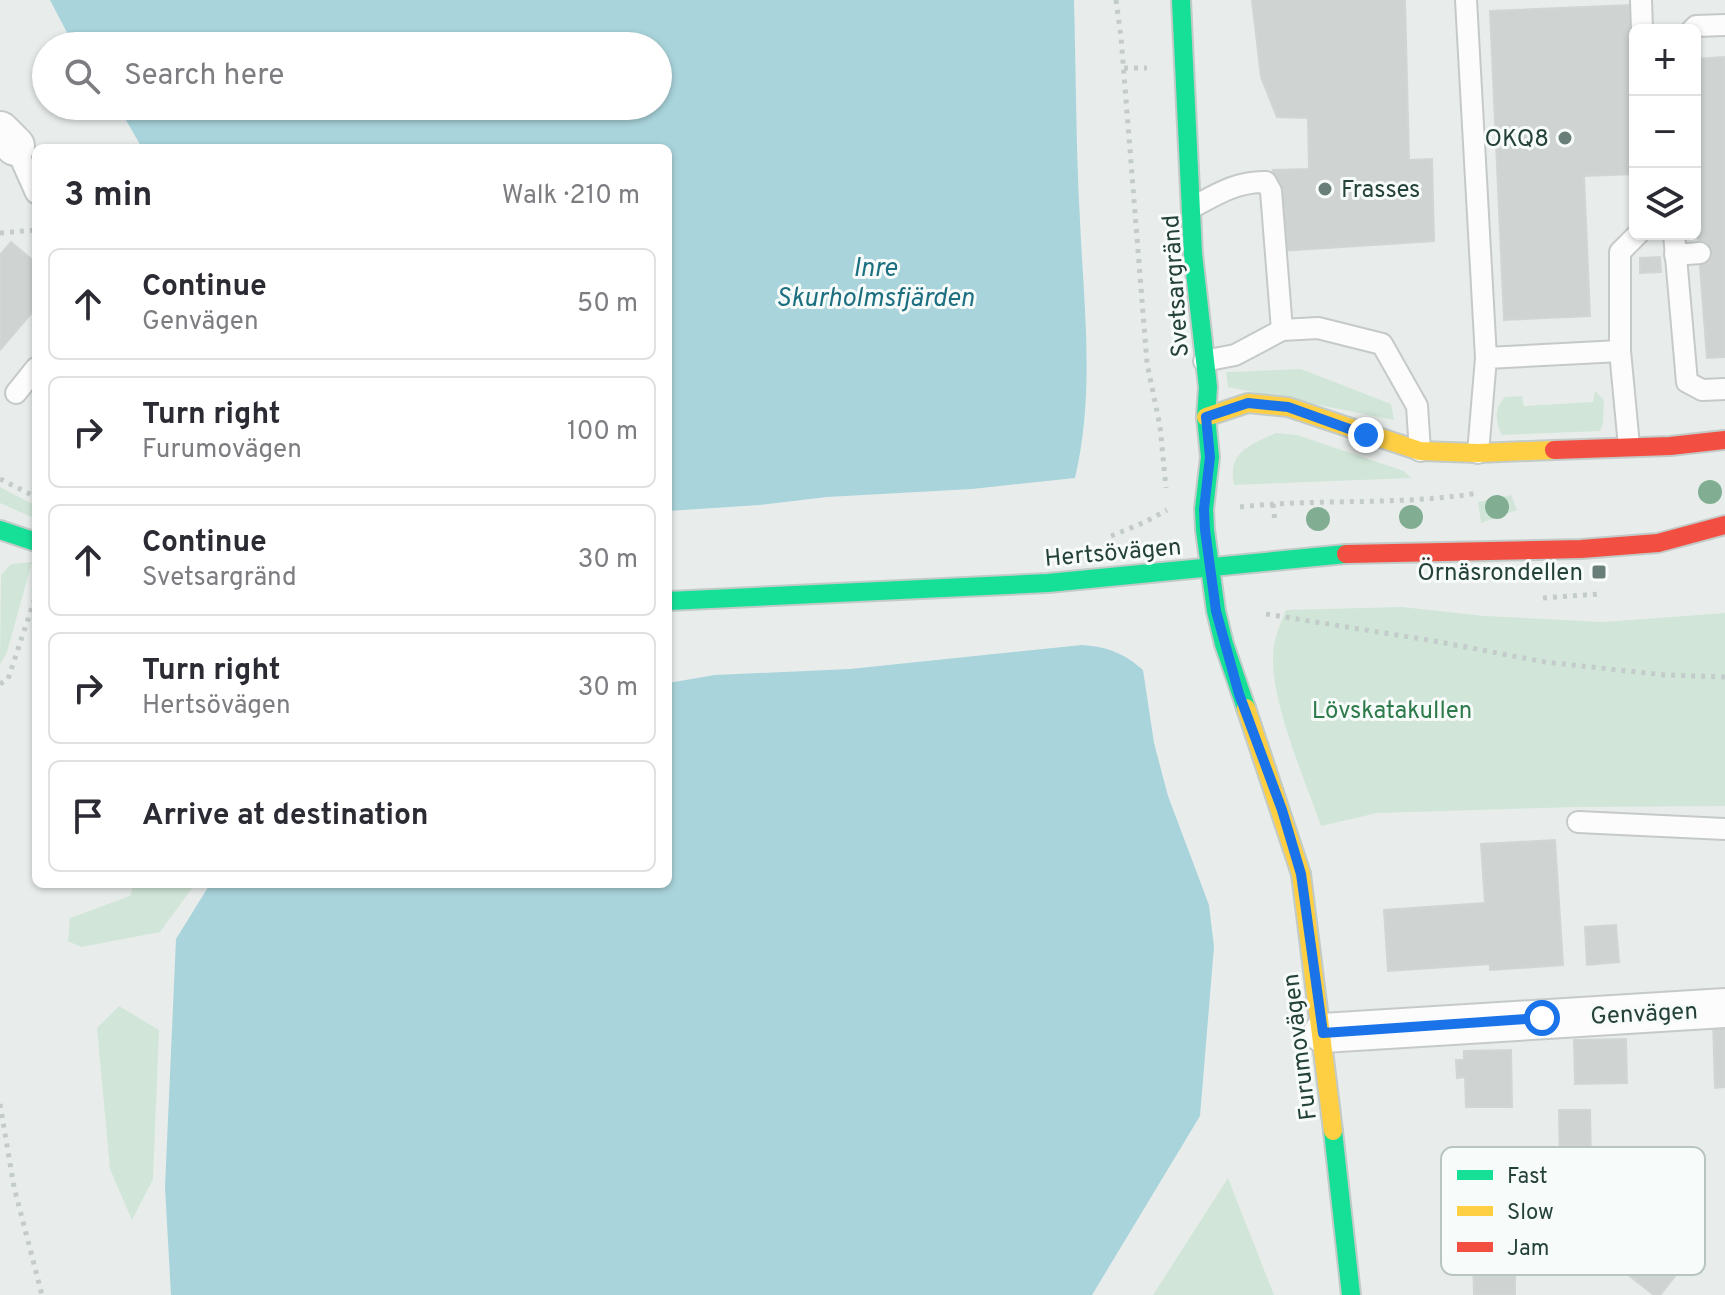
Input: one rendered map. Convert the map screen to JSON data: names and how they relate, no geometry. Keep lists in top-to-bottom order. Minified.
{"streets":{"street":["Svetsargränd","Hertsövägen","Genvägen","Furumovägen"]},"crossings":[["Svetsargränd","Hertsövägen"],["Svetsargränd","Furumovägen"],["Hertsövägen","Furumovägen"],["Genvägen","Furumovägen"]],"water":["Inre Skurholmsfjärden"],"parks":["Lövskatakullen"],"places":{"other":["OKQ8","Frasses"],"transit":["Örnäsrondellen"]},"legend":["Fast","Slow","Jam"],"page":{"map_buttons":["+","−"],"search":"Search here","heading":["3 min","Walk · 210 m"],"list":[["Continue","Genvägen","50 m"],["Turn right","Furumovägen","100 m"],["Continue","Svetsargränd","30 m"],["Turn right","Hertsövägen","30 m"],"Arrive at destination"]}}
